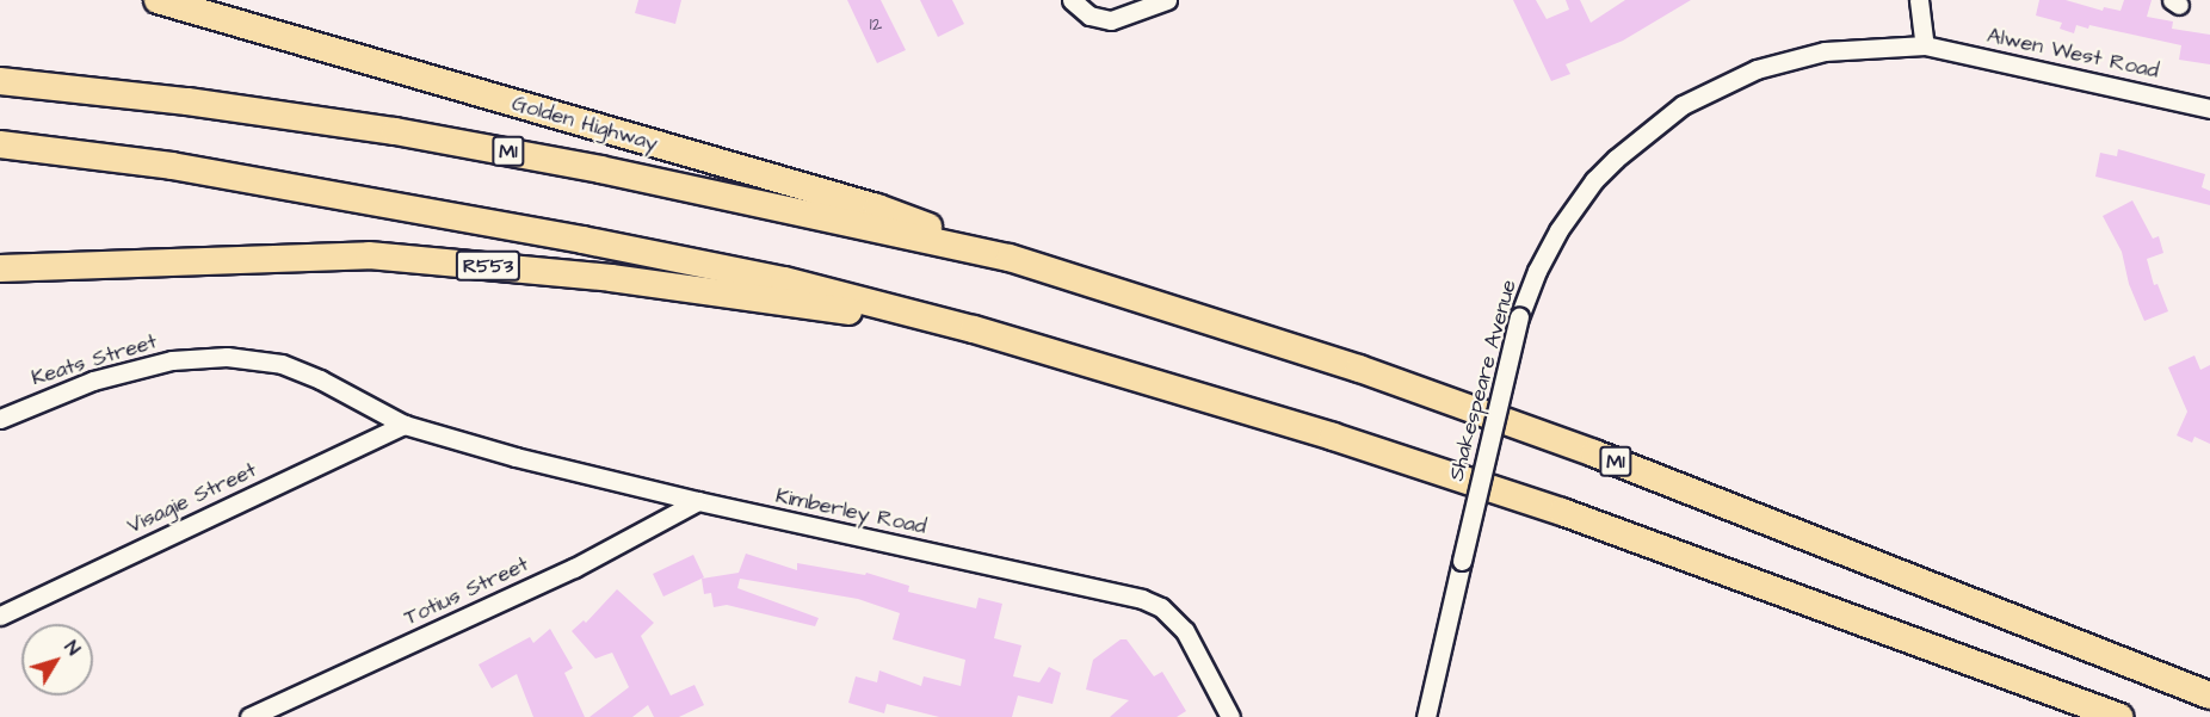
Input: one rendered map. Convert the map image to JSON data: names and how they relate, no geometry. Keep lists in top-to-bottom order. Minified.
{"streets":{"highway":["Golden Highway","M1","R553"],"street":["Alwen West Road","Keats Street","Shakespeare Avenue","Visagie Street","Kimberley Road","Totius Street"]},"crossings":[["Alwen West Road","Shakespeare Avenue"],["Golden Highway","M1"],["Keats Street","Visagie Street"],["Keats Street","Kimberley Road"],["Visagie Street","Kimberley Road"],["Kimberley Road","Totius Street"]],"house_numbers":["12"],"north":"top right"}
